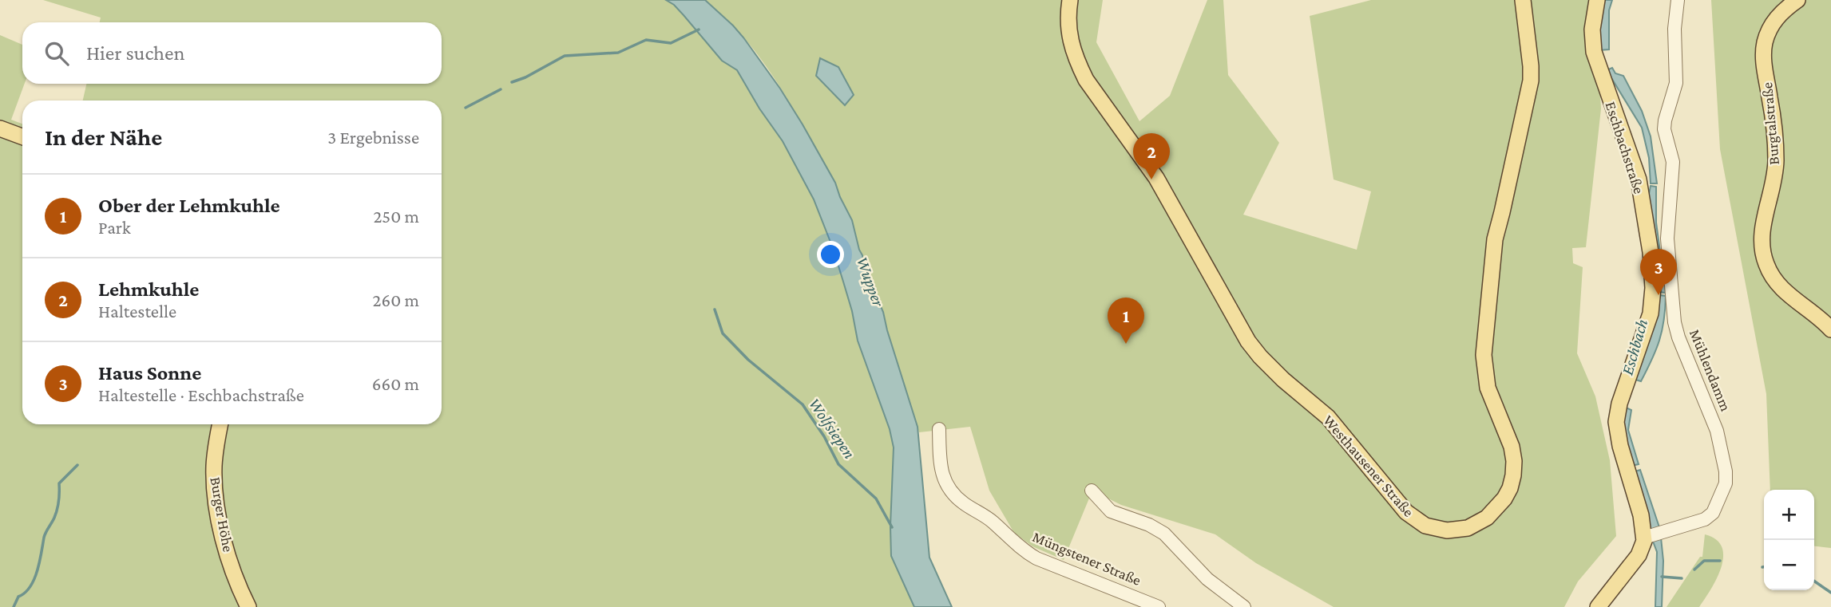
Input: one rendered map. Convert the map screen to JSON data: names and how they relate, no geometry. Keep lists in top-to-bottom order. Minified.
{"streets":{"main road":["Burgtalstraße","Eschbachstraße","Westhausener Straße","Burger Höhe"],"street":["Mühlendamm","Müngstener Straße"]},"crossings":[["Eschbachstraße","Mühlendamm"]],"water":["Wupper","Eschbach","Wolfsiepen"],"page":{"search":"Hier suchen","heading":["In der Nähe","3 Ergebnisse"],"pins":["2","3","1"],"list":[{"mark":"1","name":"Ober der Lehmkuhle","note":"Park","value":"250 m"},{"mark":"2","name":"Lehmkuhle","note":"Haltestelle","value":"260 m"},{"mark":"3","name":"Haus Sonne","note":"Haltestelle · Eschbachstraße","value":"660 m"}],"map_buttons":["+","−"]}}
